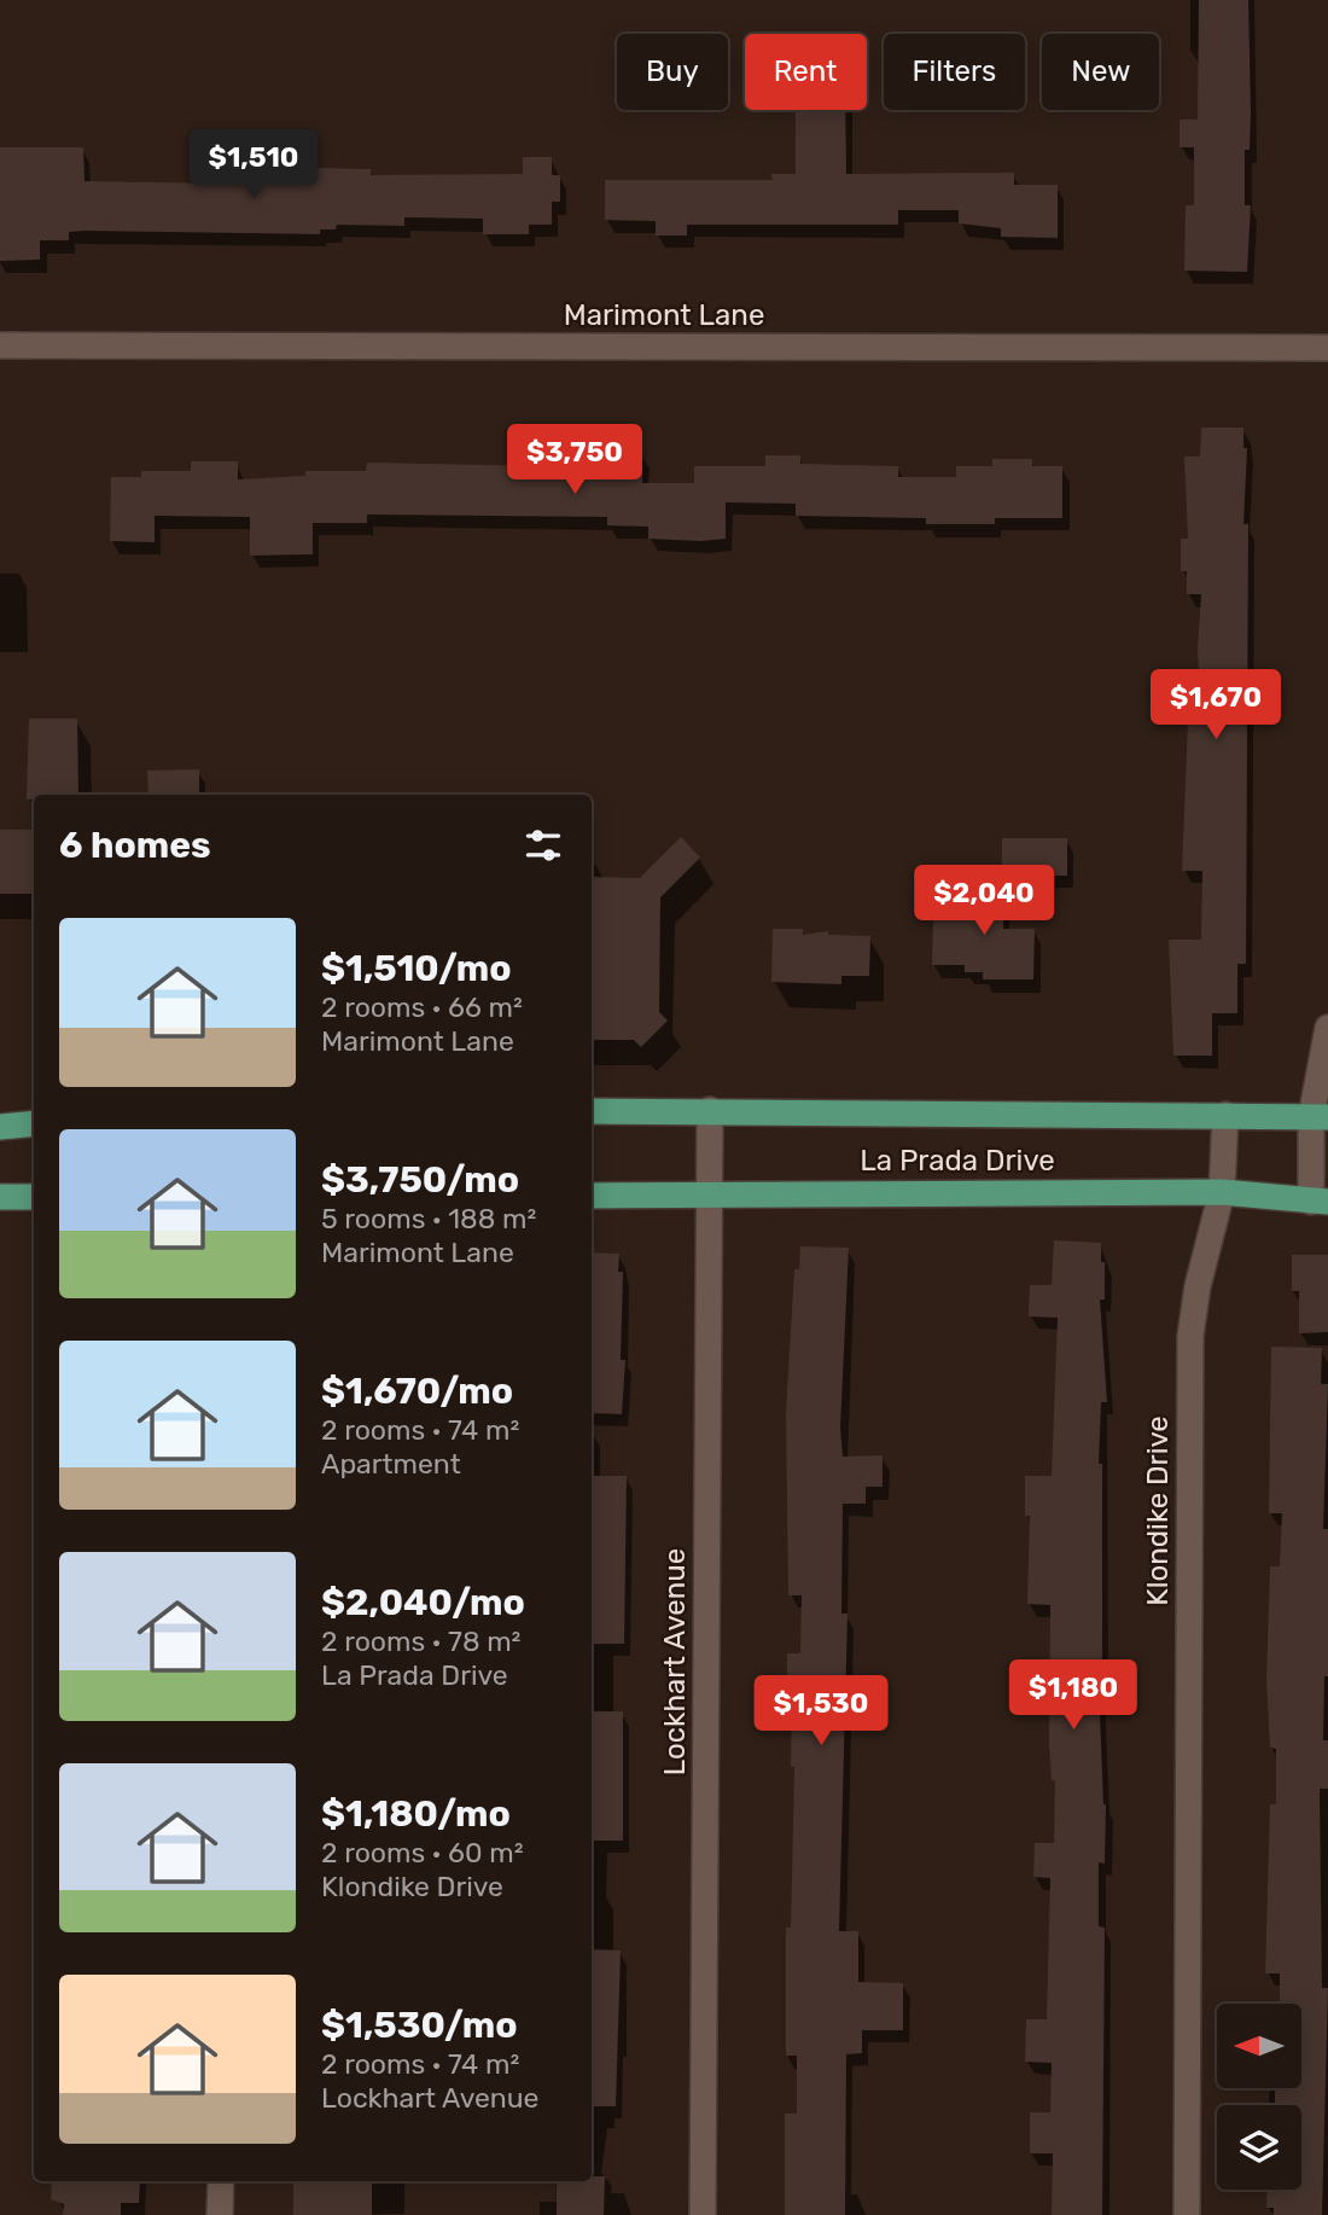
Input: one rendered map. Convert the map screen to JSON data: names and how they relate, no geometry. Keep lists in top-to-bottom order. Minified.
{"streets":{"main road":["La Prada Drive"],"street":["Marimont Lane","Klondike Drive","Lockhart Avenue"]},"crossings":[["La Prada Drive","Klondike Drive"],["La Prada Drive","Lockhart Avenue"]],"north":"left","page":{"chip":["Buy","Rent","Filters","New"],"price":["$1,510","$3,750","$1,670","$2,040","$1,180","$1,530"],"heading":"6 homes","list":[{"name":"$1,510/mo","note":"2 rooms · 66 m² · Marimont Lane"},{"name":"$3,750/mo","note":"5 rooms · 188 m² · Marimont Lane"},{"name":"$1,670/mo","note":"2 rooms · 74 m² · Apartment"},{"name":"$2,040/mo","note":"2 rooms · 78 m² · La Prada Drive"},{"name":"$1,180/mo","note":"2 rooms · 60 m² · Klondike Drive"},{"name":"$1,530/mo","note":"2 rooms · 74 m² · Lockhart Avenue"}]}}
